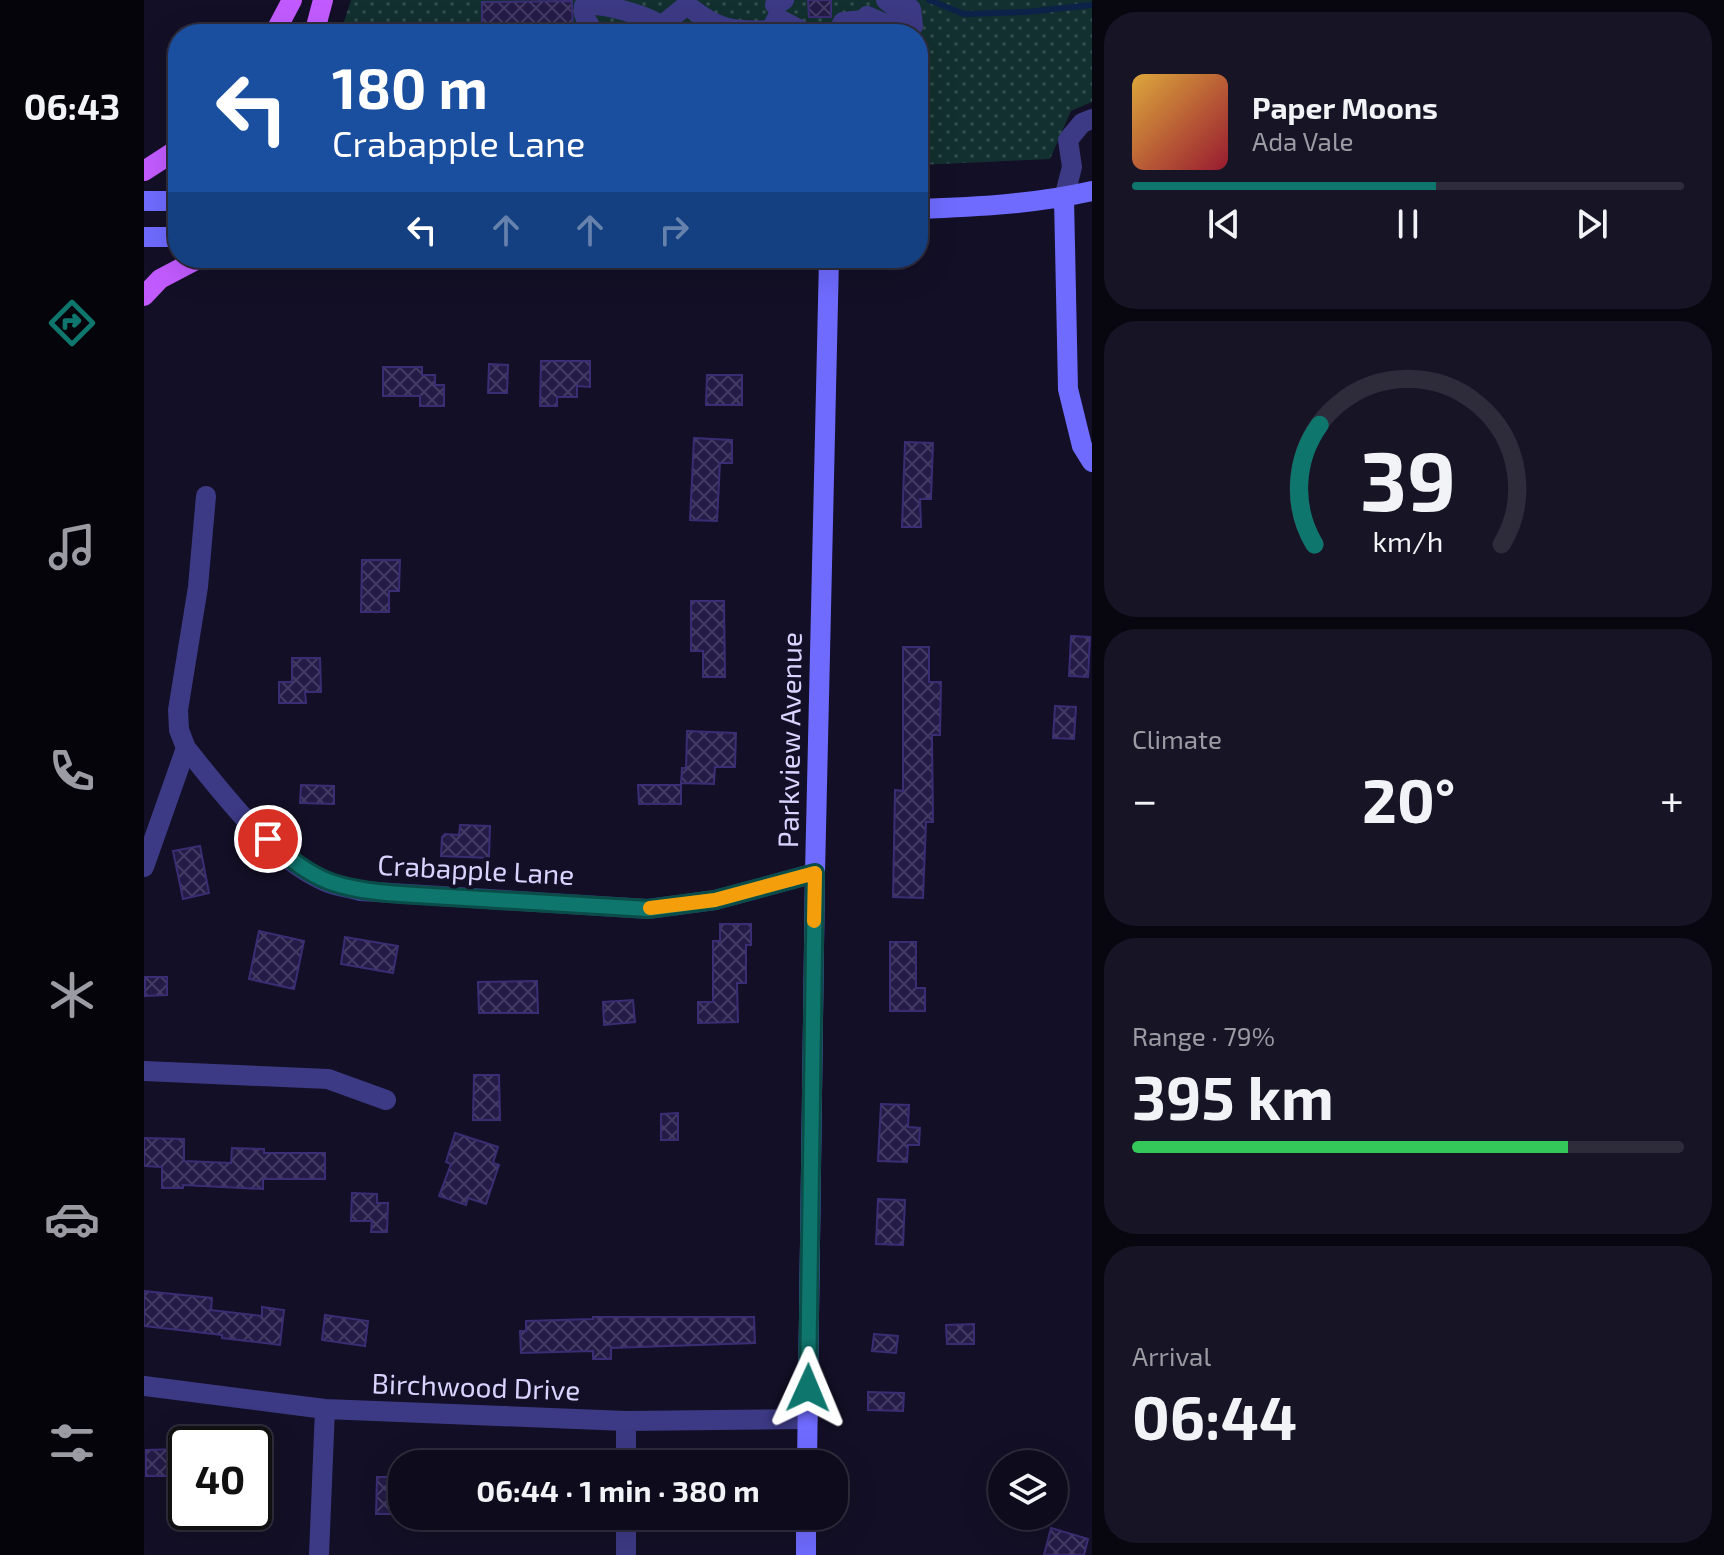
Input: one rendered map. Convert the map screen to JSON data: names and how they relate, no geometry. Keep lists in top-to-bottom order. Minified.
{"streets":{"street":["Parkview Avenue","Crabapple Lane","Birchwood Drive"]},"crossings":[["Parkview Avenue","Crabapple Lane"],["Parkview Avenue","Birchwood Drive"]],"page":{"tabs":"06:43","turn":["180 m","Crabapple Lane"],"song":["Paper Moons","Ada Vale"],"tile":["Climate",["Range · 79%","395 km"],["Arrival","06:44"]],"heat":["−","20°","+"],"limit":"40","trip":"06:44 · 1 min · 380 m","gauge":["39","km/h"]}}
